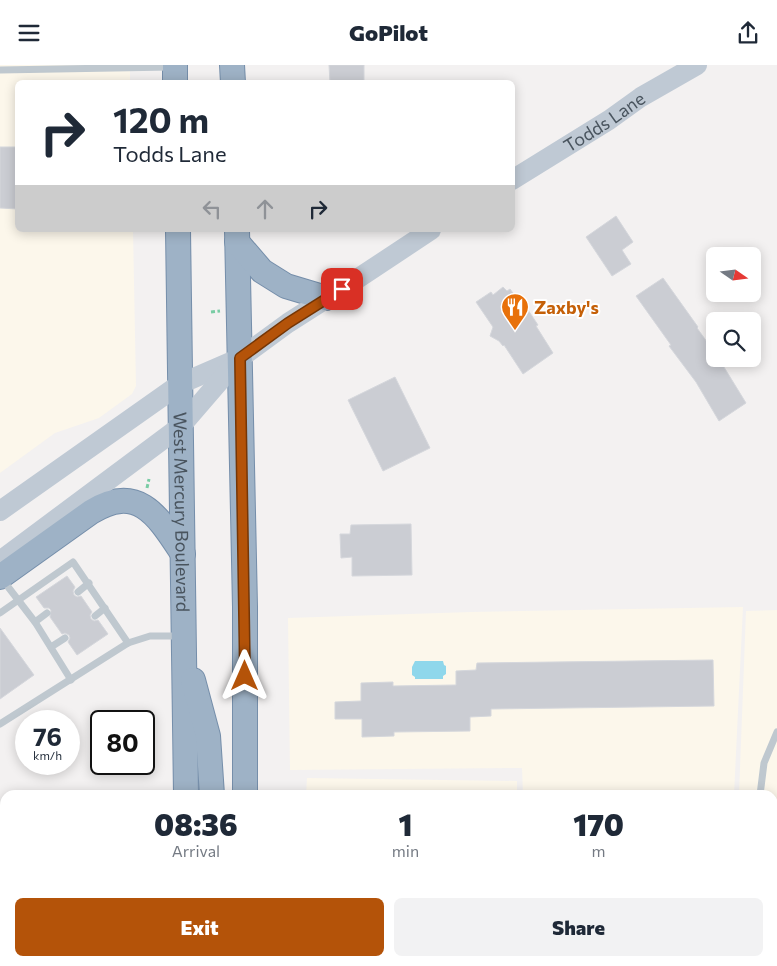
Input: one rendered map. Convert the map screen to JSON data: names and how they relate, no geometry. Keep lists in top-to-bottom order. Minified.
{"streets":{"highway":["West Mercury Boulevard"],"main road":["Todds Lane"]},"places":{"restaurant":["Zaxby's"]},"north":"right","page":{"header":"GoPilot","turn":["120 m","Todds Lane"],"speed":"76 km/h","limit":"80","eta":["08:36","Arrival","1","min","170","m"],"buttons":["Exit","Share"]}}
